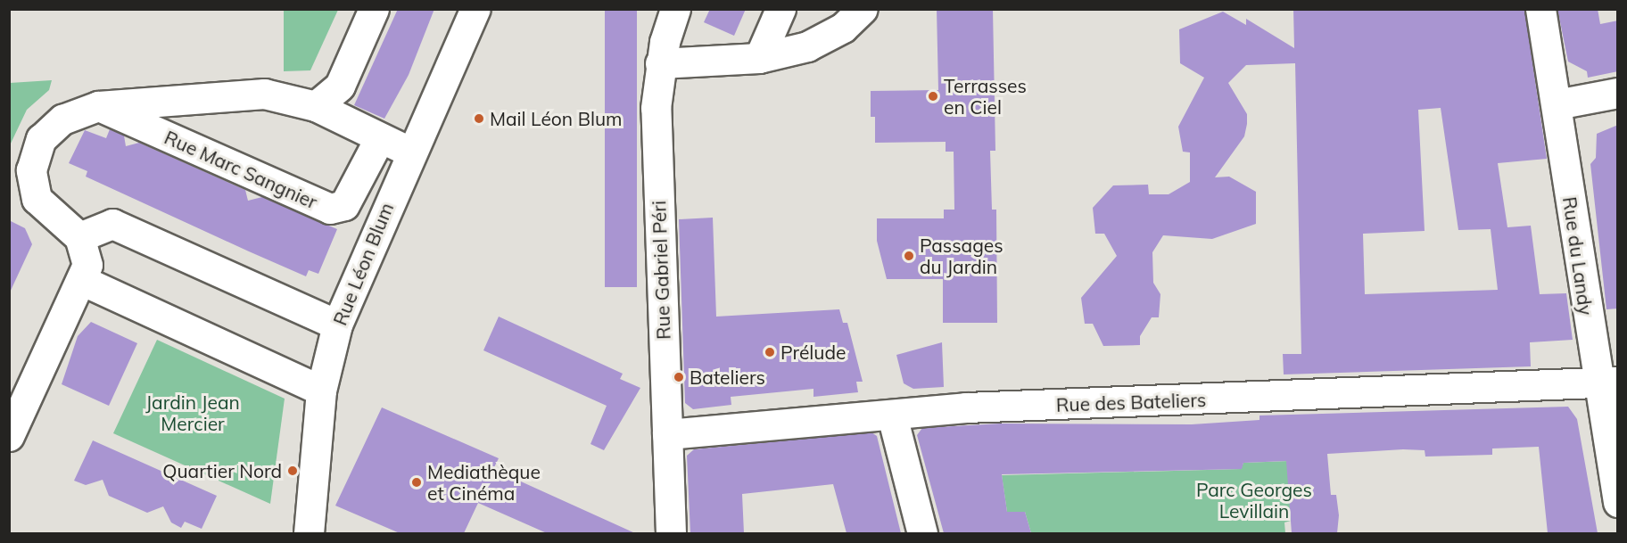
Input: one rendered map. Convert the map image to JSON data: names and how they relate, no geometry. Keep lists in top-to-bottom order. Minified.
{"streets":{"street":["Rue Marc Sangnier","Rue du Landy","Rue Léon Blum","Rue Gabriel Péri","Rue des Bateliers"]},"crossings":[["Rue du Landy","Rue des Bateliers"],["Rue Gabriel Péri","Rue des Bateliers"]],"parks":["Jardin Jean Mercier","Parc Georges Levillain"],"places":["Terrasses en Ciel","Mail Léon Blum","Passages du Jardin","Prélude","Bateliers","Quartier Nord","Mediathèque et Cinéma"]}
